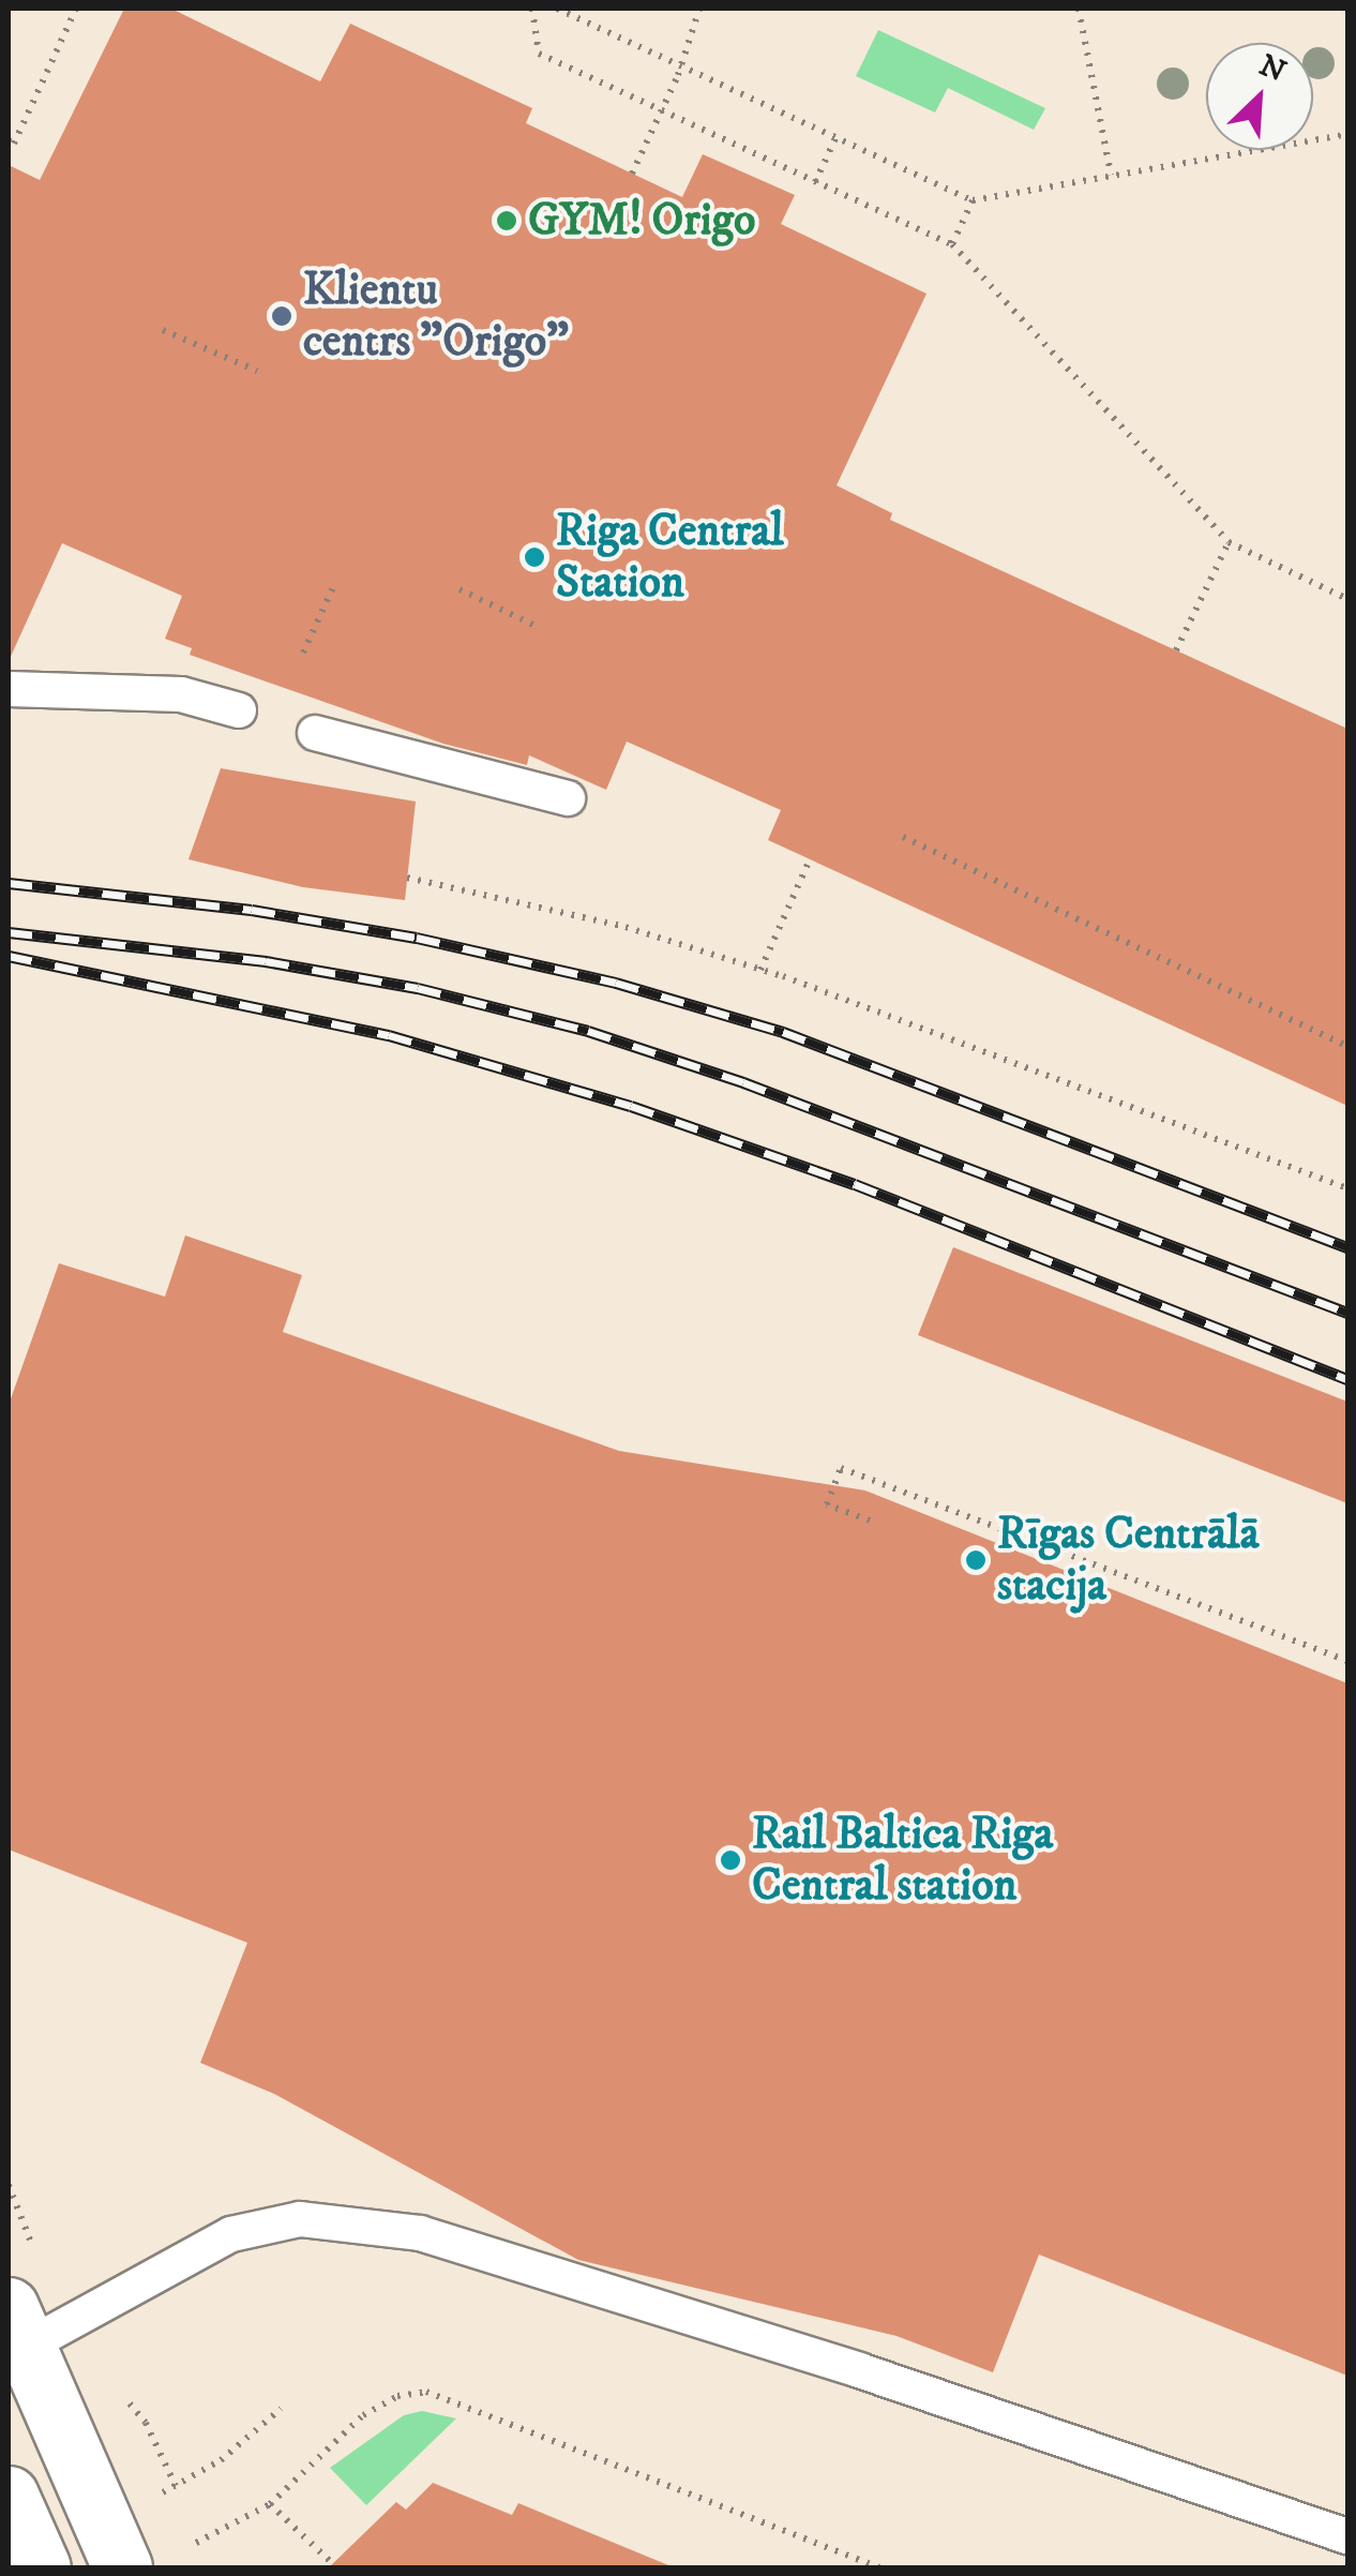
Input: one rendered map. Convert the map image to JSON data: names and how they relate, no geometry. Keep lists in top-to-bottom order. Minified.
{"places":["GYM! Origo","Klientu centrs \"Origo\"","Riga Central Station","Rīgas Centrālā stacija","Rail Baltica Riga Central station"],"north":"top right"}
